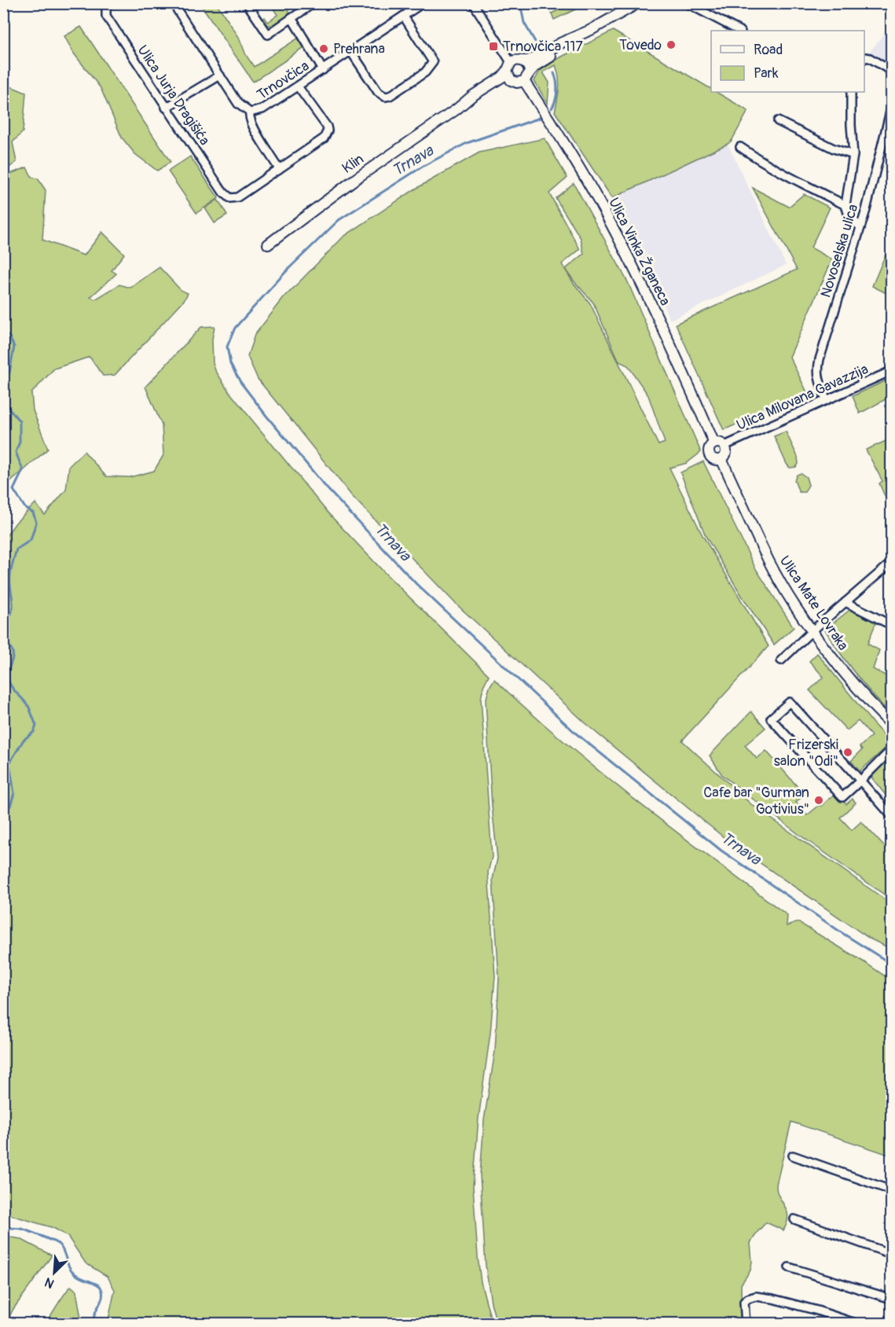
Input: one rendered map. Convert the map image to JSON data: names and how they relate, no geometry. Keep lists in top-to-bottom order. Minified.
{"streets":{"street":["Trnovčica","Ulica Jurja Dragišića","Klin","Novoselska ulica","Ulica Vinka Žganeca","Ulica Milovana Gavazzija","Ulica Mate Lovraka"]},"crossings":[["Klin","Ulica Vinka Žganeca"],["Novoselska ulica","Ulica Milovana Gavazzija"],["Ulica Vinka Žganeca","Ulica Milovana Gavazzija"],["Ulica Vinka Žganeca","Ulica Mate Lovraka"],["Ulica Milovana Gavazzija","Ulica Mate Lovraka"]],"water":["Trnava"],"places":{"other":["Tovedo","Prehrana","Frizerski salon \"Odi\"","Cafe bar \"Gurman Gotivius\""],"transit":["Trnovčica 117"]},"legend":["Road","Park"],"north":"bottom left"}
